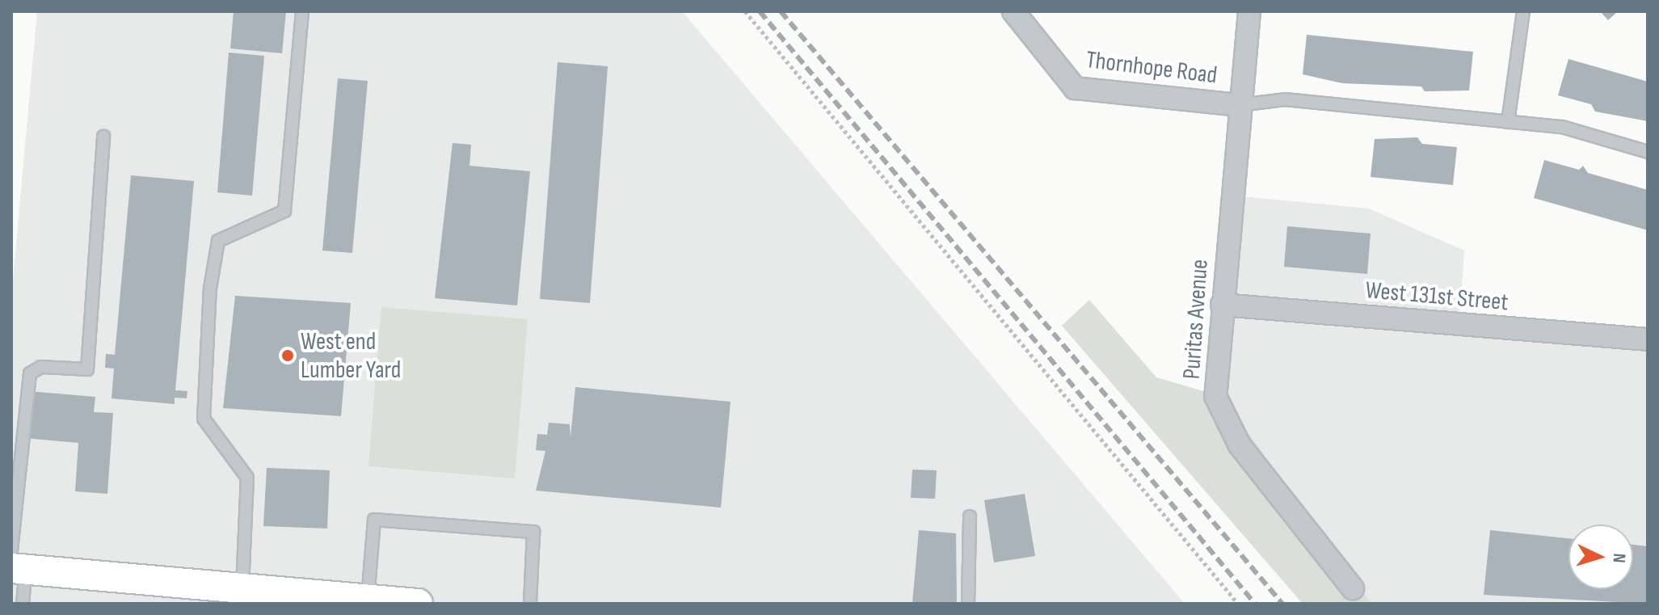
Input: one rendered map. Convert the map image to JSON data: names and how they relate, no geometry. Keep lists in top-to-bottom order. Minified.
{"streets":{"street":["Thornhope Road","West 131st Street","Puritas Avenue"]},"crossings":[["Thornhope Road","Puritas Avenue"],["West 131st Street","Puritas Avenue"]],"places":["West end Lumber Yard"],"north":"right"}
